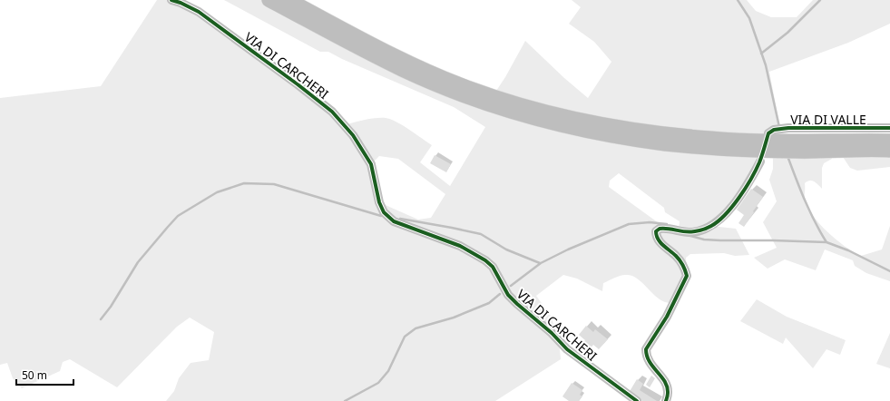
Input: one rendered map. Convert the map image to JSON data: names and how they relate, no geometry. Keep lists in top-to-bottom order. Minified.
{"streets":{"street":["VIA DI CARCHERI","VIA DI VALLE"]},"scale_bar":"50 m"}
